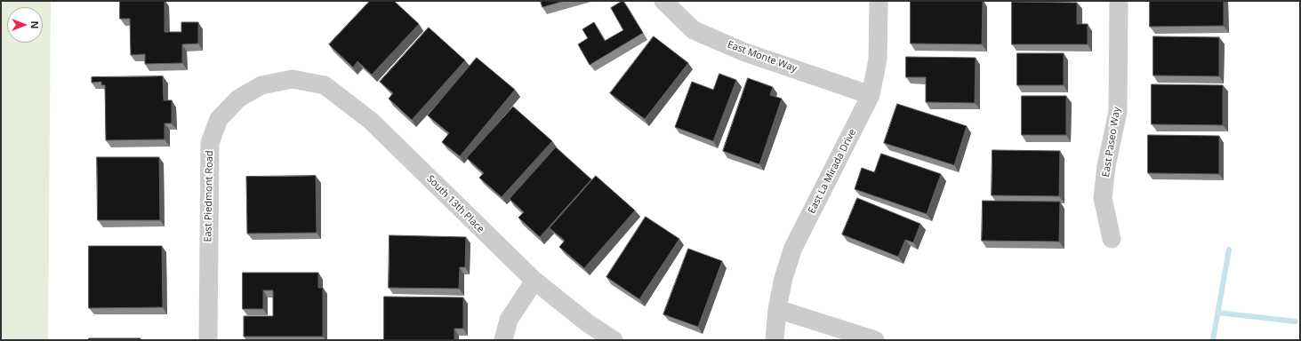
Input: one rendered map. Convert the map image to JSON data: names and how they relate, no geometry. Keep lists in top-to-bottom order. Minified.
{"streets":{"street":["East Monte Way","East Paseo Way","East La Mirada Drive","East Piedmont Road","South 13th Place"]},"crossings":[["East Monte Way","East La Mirada Drive"],["East Piedmont Road","South 13th Place"]],"north":"right"}
